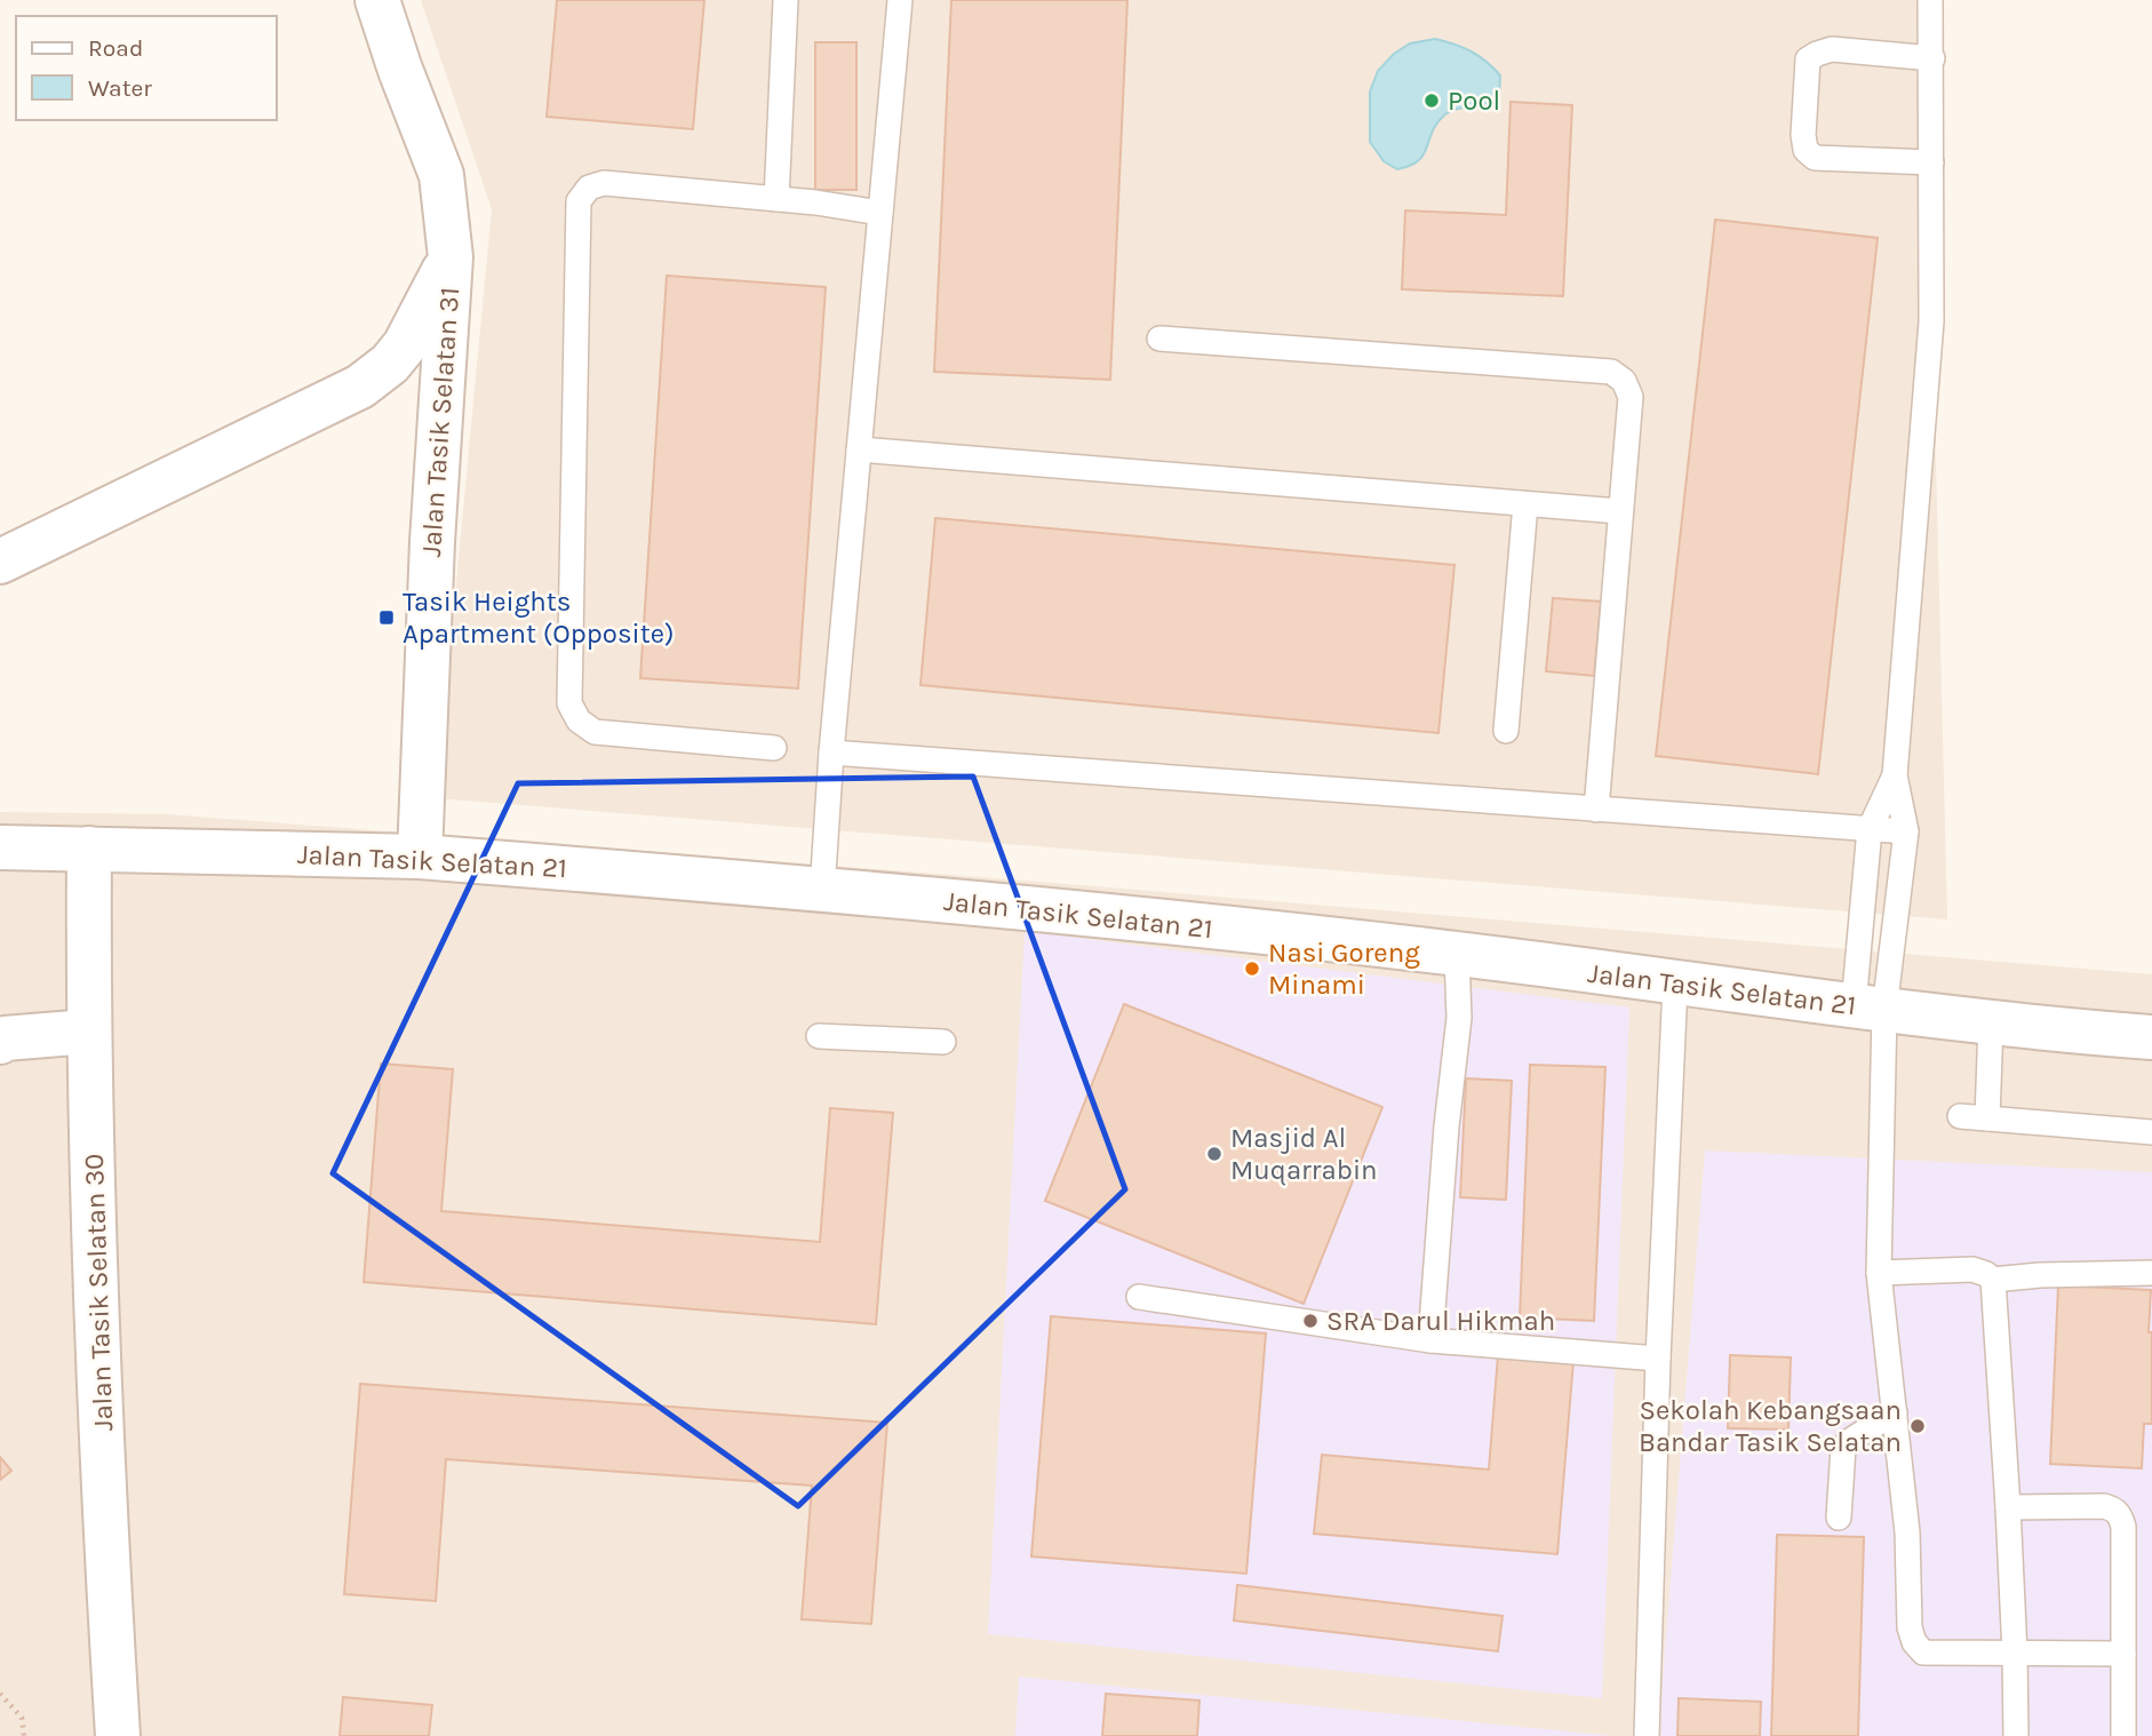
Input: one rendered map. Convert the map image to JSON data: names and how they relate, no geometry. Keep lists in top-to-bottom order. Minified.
{"streets":{"street":["Jalan Tasik Selatan 31","Jalan Tasik Selatan 21","Jalan Tasik Selatan 30"]},"crossings":[["Jalan Tasik Selatan 31","Jalan Tasik Selatan 21"],["Jalan Tasik Selatan 21","Jalan Tasik Selatan 30"]],"places":{"other":["Pool","Nasi Goreng Minami","Masjid Al Muqarrabin","SRA Darul Hikmah","Sekolah Kebangsaan Bandar Tasik Selatan"],"transit":["Tasik Heights Apartment (Opposite)"]},"legend":["Road","Water"]}
